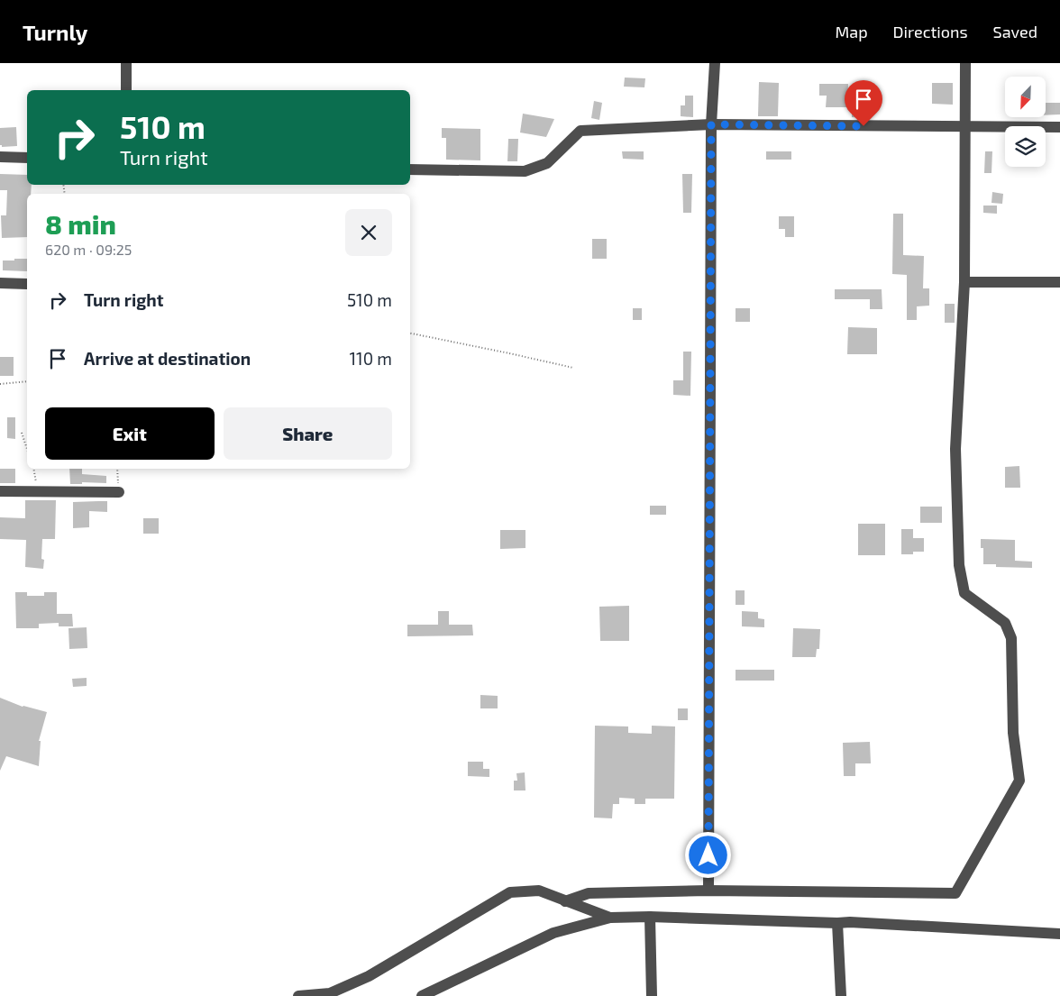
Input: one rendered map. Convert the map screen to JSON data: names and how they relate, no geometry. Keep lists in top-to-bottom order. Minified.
{"north":"bottom left","page":{"header":"Turnly","nav":["Map","Directions","Saved"],"turn":["510 m","Turn right"],"heading":["8 min","620 m · 09:25"],"list":[{"name":"Turn right","value":"510 m"},{"name":"Arrive at destination","value":"110 m"}],"buttons":["Exit","Share"]}}
